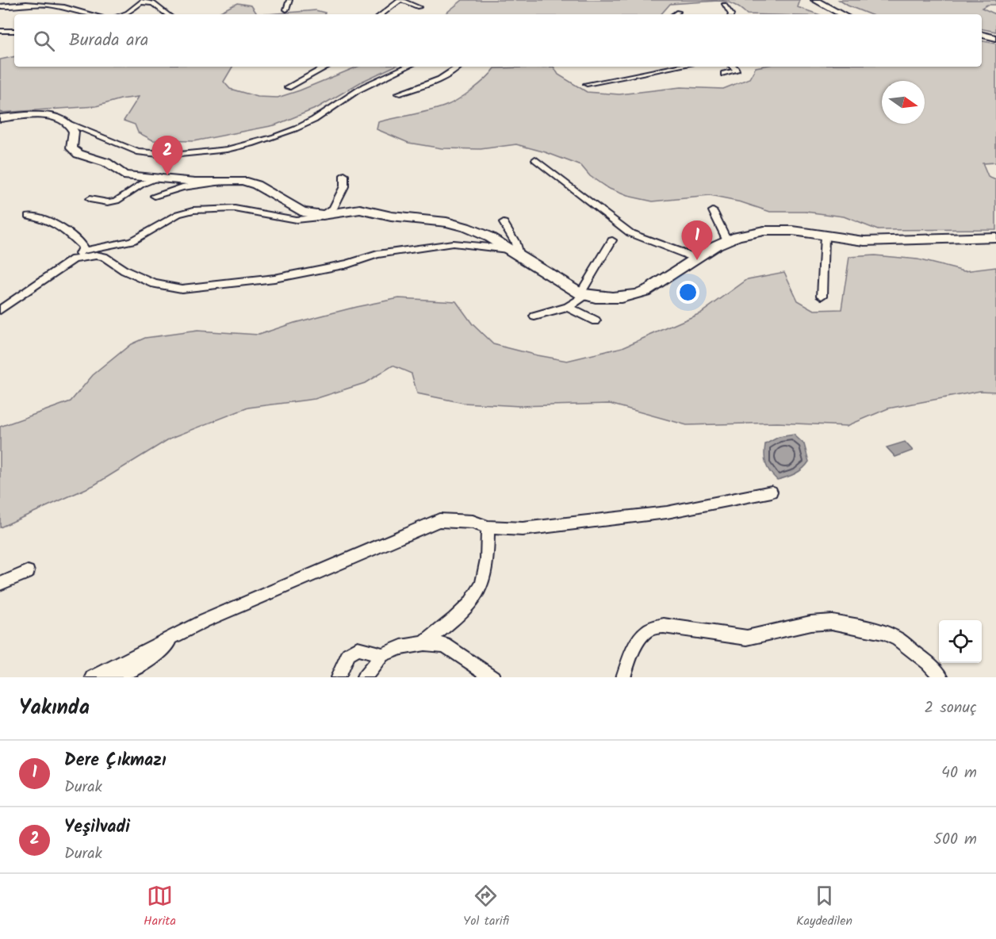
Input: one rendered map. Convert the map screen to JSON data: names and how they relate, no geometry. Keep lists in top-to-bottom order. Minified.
{"north":"right","page":{"search":"Burada ara","pins":["2","1"],"heading":["Yakında","2 sonuç"],"list":[{"mark":"1","name":"Dere Çıkmazı","note":"Durak","value":"40 m"},{"mark":"2","name":"Yeşilvadi","note":"Durak","value":"500 m"}],"nav":["Harita","Yol tarifi","Kaydedilen"]}}
